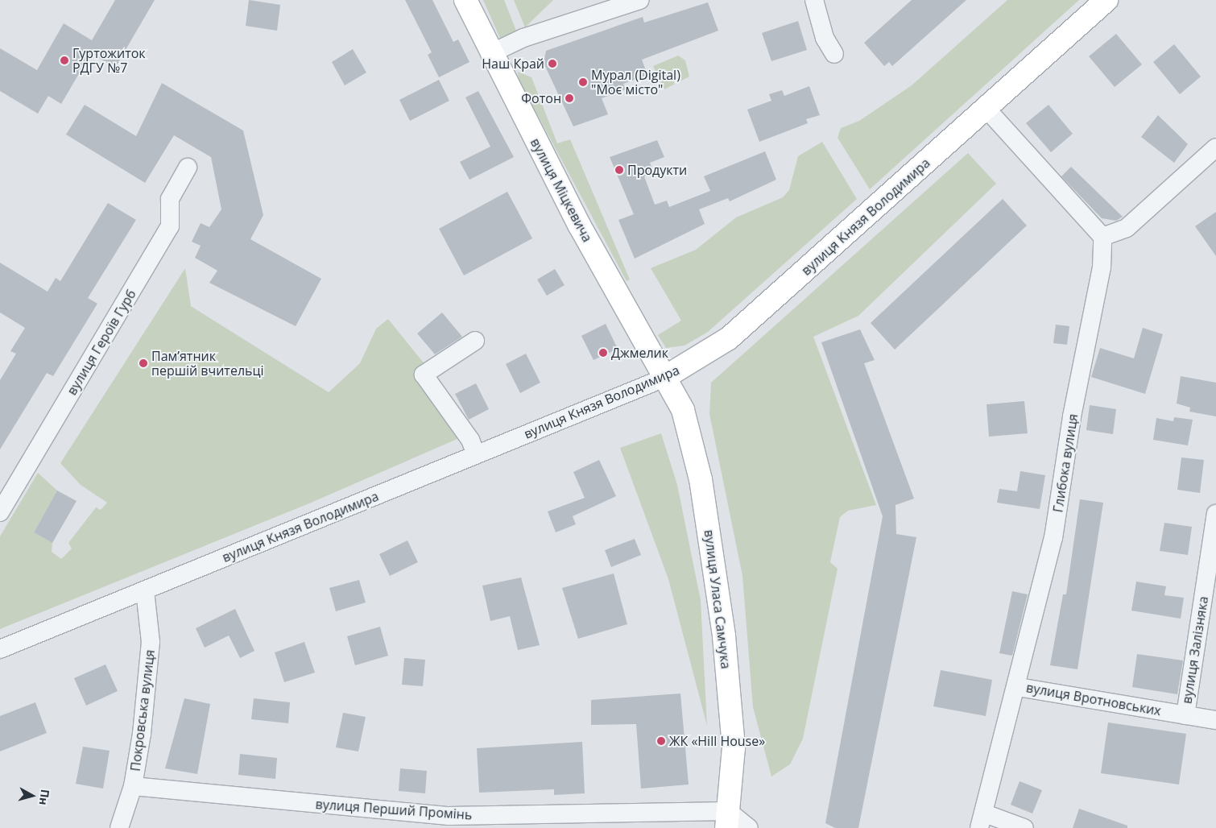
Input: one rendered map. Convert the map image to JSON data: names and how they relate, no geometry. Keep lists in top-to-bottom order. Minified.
{"streets":{"main road":["вулиця Міцкевича","вулиця Князя Володимира","вулиця Уласа Самчука"],"street":["вулиця Героїв Гурб","Глибока вулиця","вулиця Залізняка","вулиця Вротновських","Покровська вулиця","вулиця Перший Промінь"]},"crossings":[["вулиця Міцкевича","вулиця Князя Володимира"],["вулиця Міцкевича","вулиця Уласа Самчука"],["вулиця Князя Володимира","вулиця Уласа Самчука"],["вулиця Князя Володимира","Покровська вулиця"],["Глибока вулиця","вулиця Вротновських"],["вулиця Уласа Самчука","вулиця Перший Промінь"],["вулиця Залізняка","вулиця Вротновських"],["Покровська вулиця","вулиця Перший Промінь"]],"places":["Гуртожиток РДГУ №7","Наш Край","Мурал (Digital) \"Моє місто\"","Фотон","Продукти","Джмелик","Пам’ятник першій вчительці","ЖК «Hill House»"],"north":"right"}
